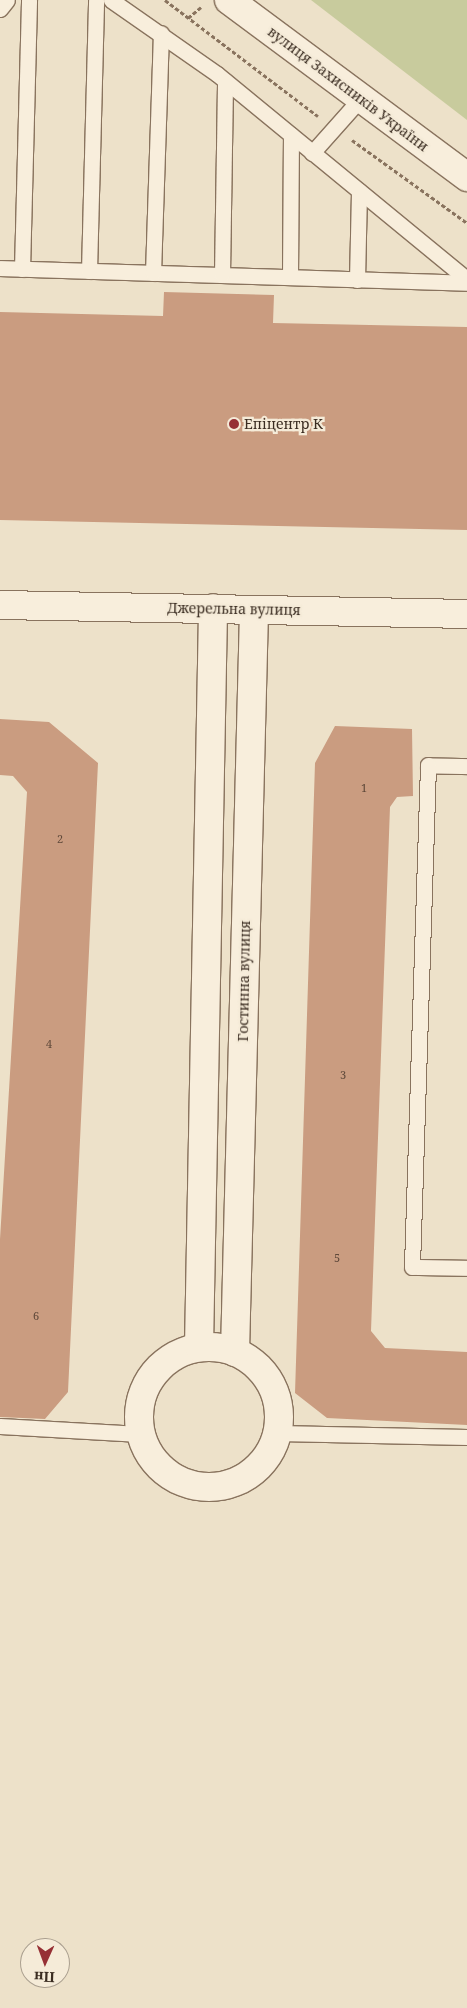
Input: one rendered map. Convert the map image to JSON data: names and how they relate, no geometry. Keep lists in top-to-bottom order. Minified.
{"streets":{"street":["вулиця Захисників України","Джерельна вулиця","Гостинна вулиця"]},"crossings":[["Джерельна вулиця","Гостинна вулиця"]],"places":["Епіцентр К"],"house_numbers":["1","2","4","3","5","6"],"north":"bottom"}
